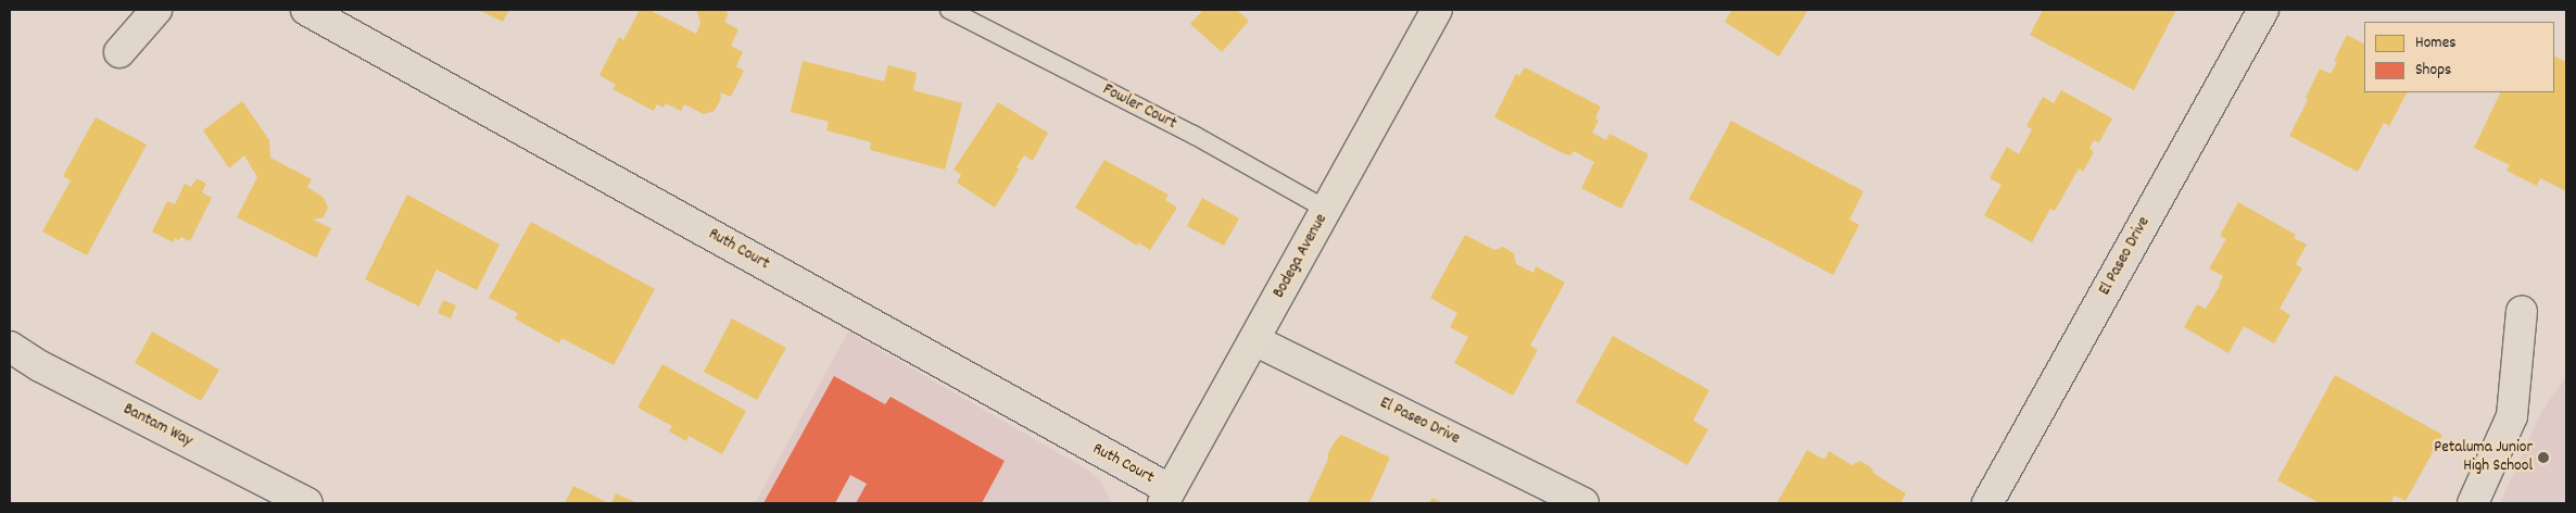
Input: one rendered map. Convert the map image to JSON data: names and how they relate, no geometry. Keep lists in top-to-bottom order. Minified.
{"streets":{"main road":["Bodega Avenue"],"street":["Ruth Court","El Paseo Drive","Bantam Way"],"lane":["Fowler Court"]},"crossings":[["Fowler Court","Bodega Avenue"],["Ruth Court","Bodega Avenue"],["Bodega Avenue","El Paseo Drive"]],"places":["Petaluma Junior High School"],"legend":["Homes","Shops"]}
